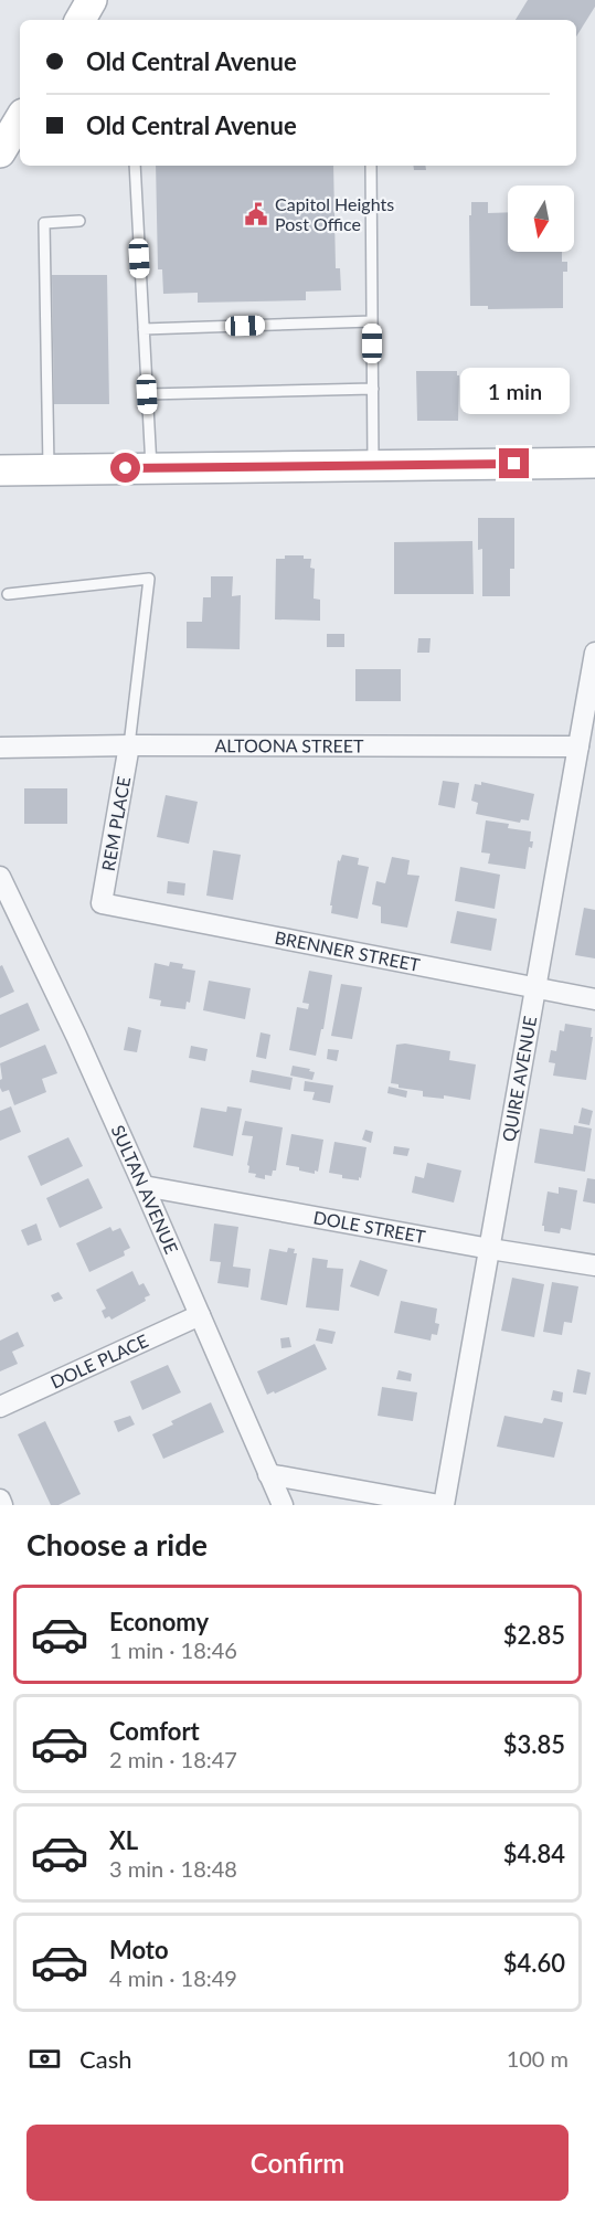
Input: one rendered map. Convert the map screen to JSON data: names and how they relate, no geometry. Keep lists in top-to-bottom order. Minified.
{"streets":{"street":["ALTOONA STREET","REM PLACE","BRENNER STREET","QUIRE AVENUE","SULTAN AVENUE","DOLE STREET","DOLE PLACE"]},"crossings":[["ALTOONA STREET","REM PLACE"],["ALTOONA STREET","QUIRE AVENUE"],["REM PLACE","BRENNER STREET"],["BRENNER STREET","QUIRE AVENUE"],["QUIRE AVENUE","DOLE STREET"],["SULTAN AVENUE","DOLE STREET"],["SULTAN AVENUE","DOLE PLACE"]],"places":{"public building":["Capitol Heights Post Office"]},"north":"bottom","page":{"banner":["Old Central Avenue","Old Central Avenue"],"bubble":"1 min","heading":"Choose a ride","list":[{"name":"Economy","note":"1 min · 18:46","value":"$2.85"},{"name":"Comfort","note":"2 min · 18:47","value":"$3.85"},{"name":"XL","note":"3 min · 18:48","value":"$4.84"},{"name":"Moto","note":"4 min · 18:49","value":"$4.60"}],"pay":["Cash","100 m"],"buttons":"Confirm"}}
